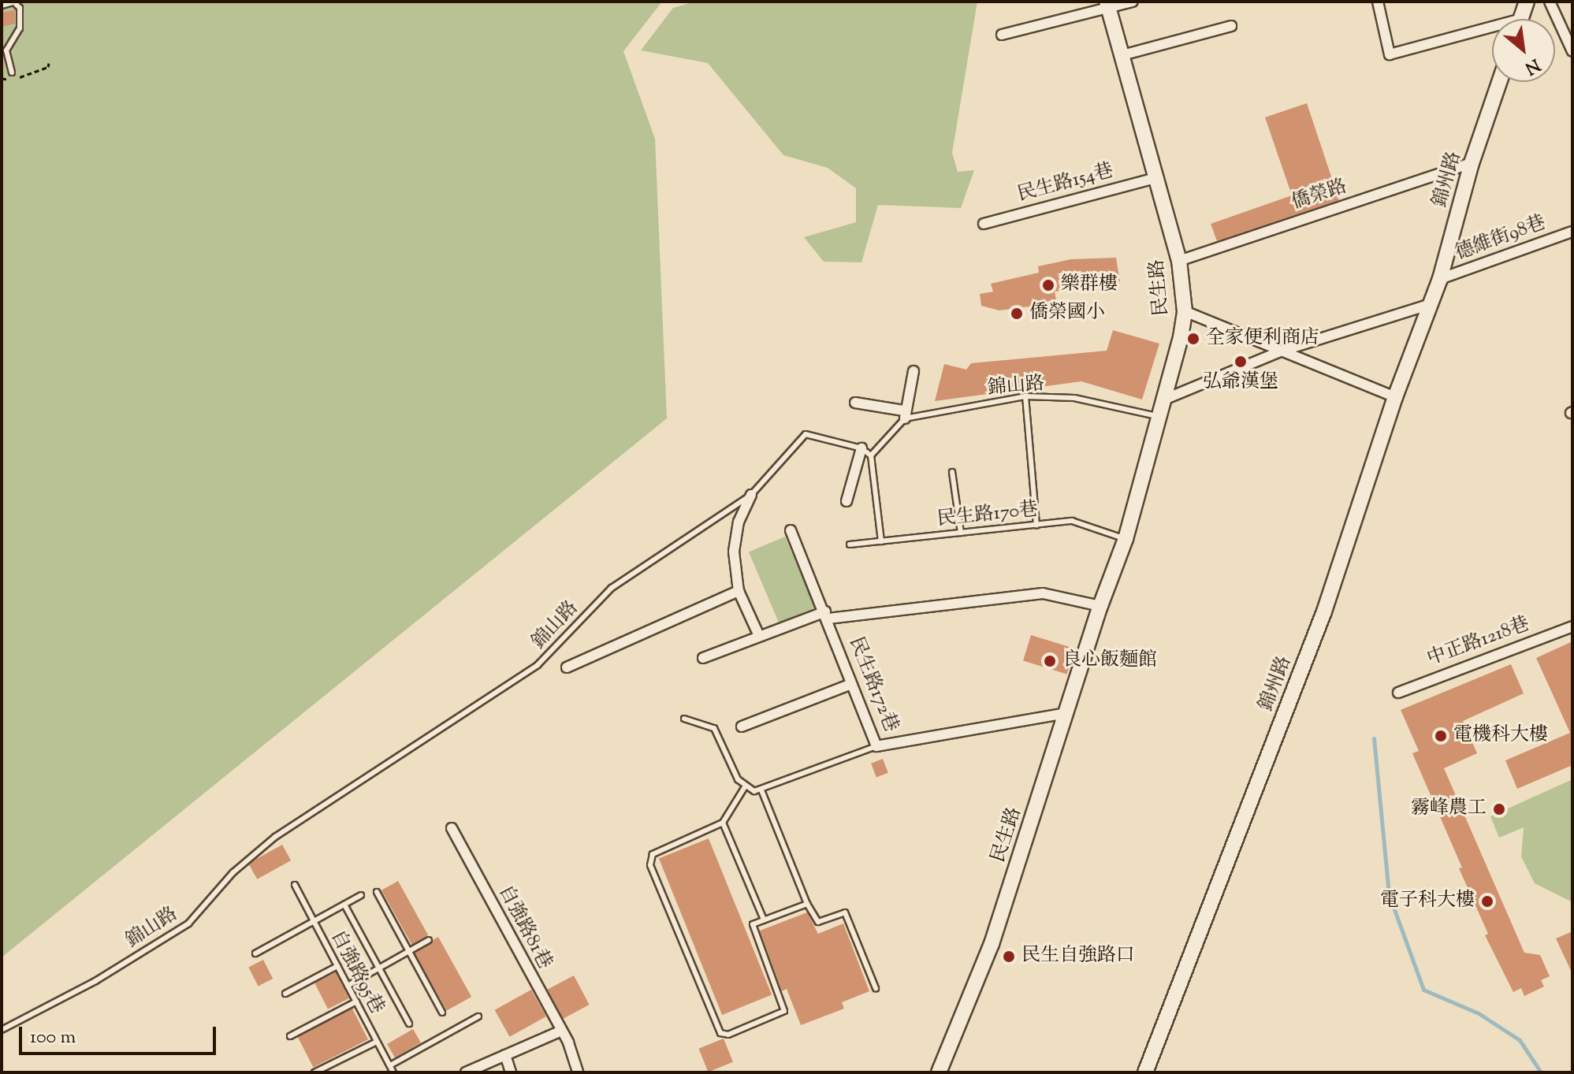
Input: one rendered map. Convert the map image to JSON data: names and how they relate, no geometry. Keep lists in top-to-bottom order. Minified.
{"streets":{"street":["錦州路","民生路154巷","僑榮路","德維街98巷","民生路","中正路1218巷","民生路172巷","自強路81巷"],"lane":["錦山路","民生路170巷","自強路95巷"]},"crossings":[["錦州路","僑榮路"],["錦州路","德維街98巷"],["民生路154巷","民生路"],["僑榮路","民生路"],["民生路","錦山路"],["民生路","民生路170巷"],["民生路","民生路172巷"]],"places":["樂群樓","僑榮國小","全家便利商店","弘爺漢堡","良心飯麵館","電機科大樓","霧峰農工","電子科大樓","民生自強路口"],"scale_bar":"100 m","north":"bottom right"}
